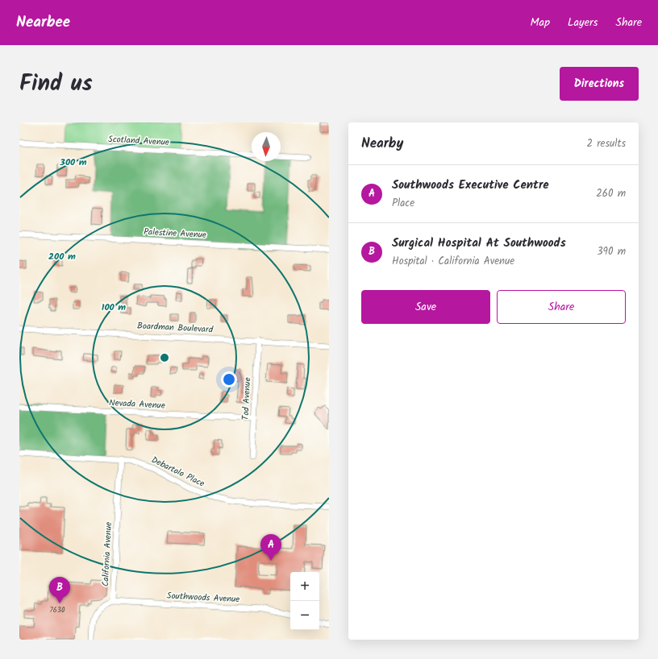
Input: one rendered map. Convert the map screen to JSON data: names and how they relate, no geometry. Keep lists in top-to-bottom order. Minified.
{"streets":{"street":["Scotland Avenue","Palestine Avenue","Boardman Boulevard","Tod Avenue","Nevada Avenue","Debartolo Place","California Avenue","Southwoods Avenue"]},"crossings":[["Boardman Boulevard","Tod Avenue"],["Tod Avenue","Nevada Avenue"],["Debartolo Place","California Avenue"],["California Avenue","Southwoods Avenue"]],"house_numbers":["7630"],"north":"bottom","page":{"header":"Nearbee","nav":["Map","Layers","Share"],"title":"Find us","buttons":["Directions",["Save","Share"]],"heading":["Nearby","2 results"],"list":[{"mark":"A","name":"Southwoods Executive Centre","note":"Place","value":"260 m"},{"mark":"B","name":"Surgical Hospital At Southwoods","note":"Hospital · California Avenue","value":"390 m"}],"pins":["A","B"],"map_buttons":["+","−"]},"rings":["300 m","200 m","100 m"]}
